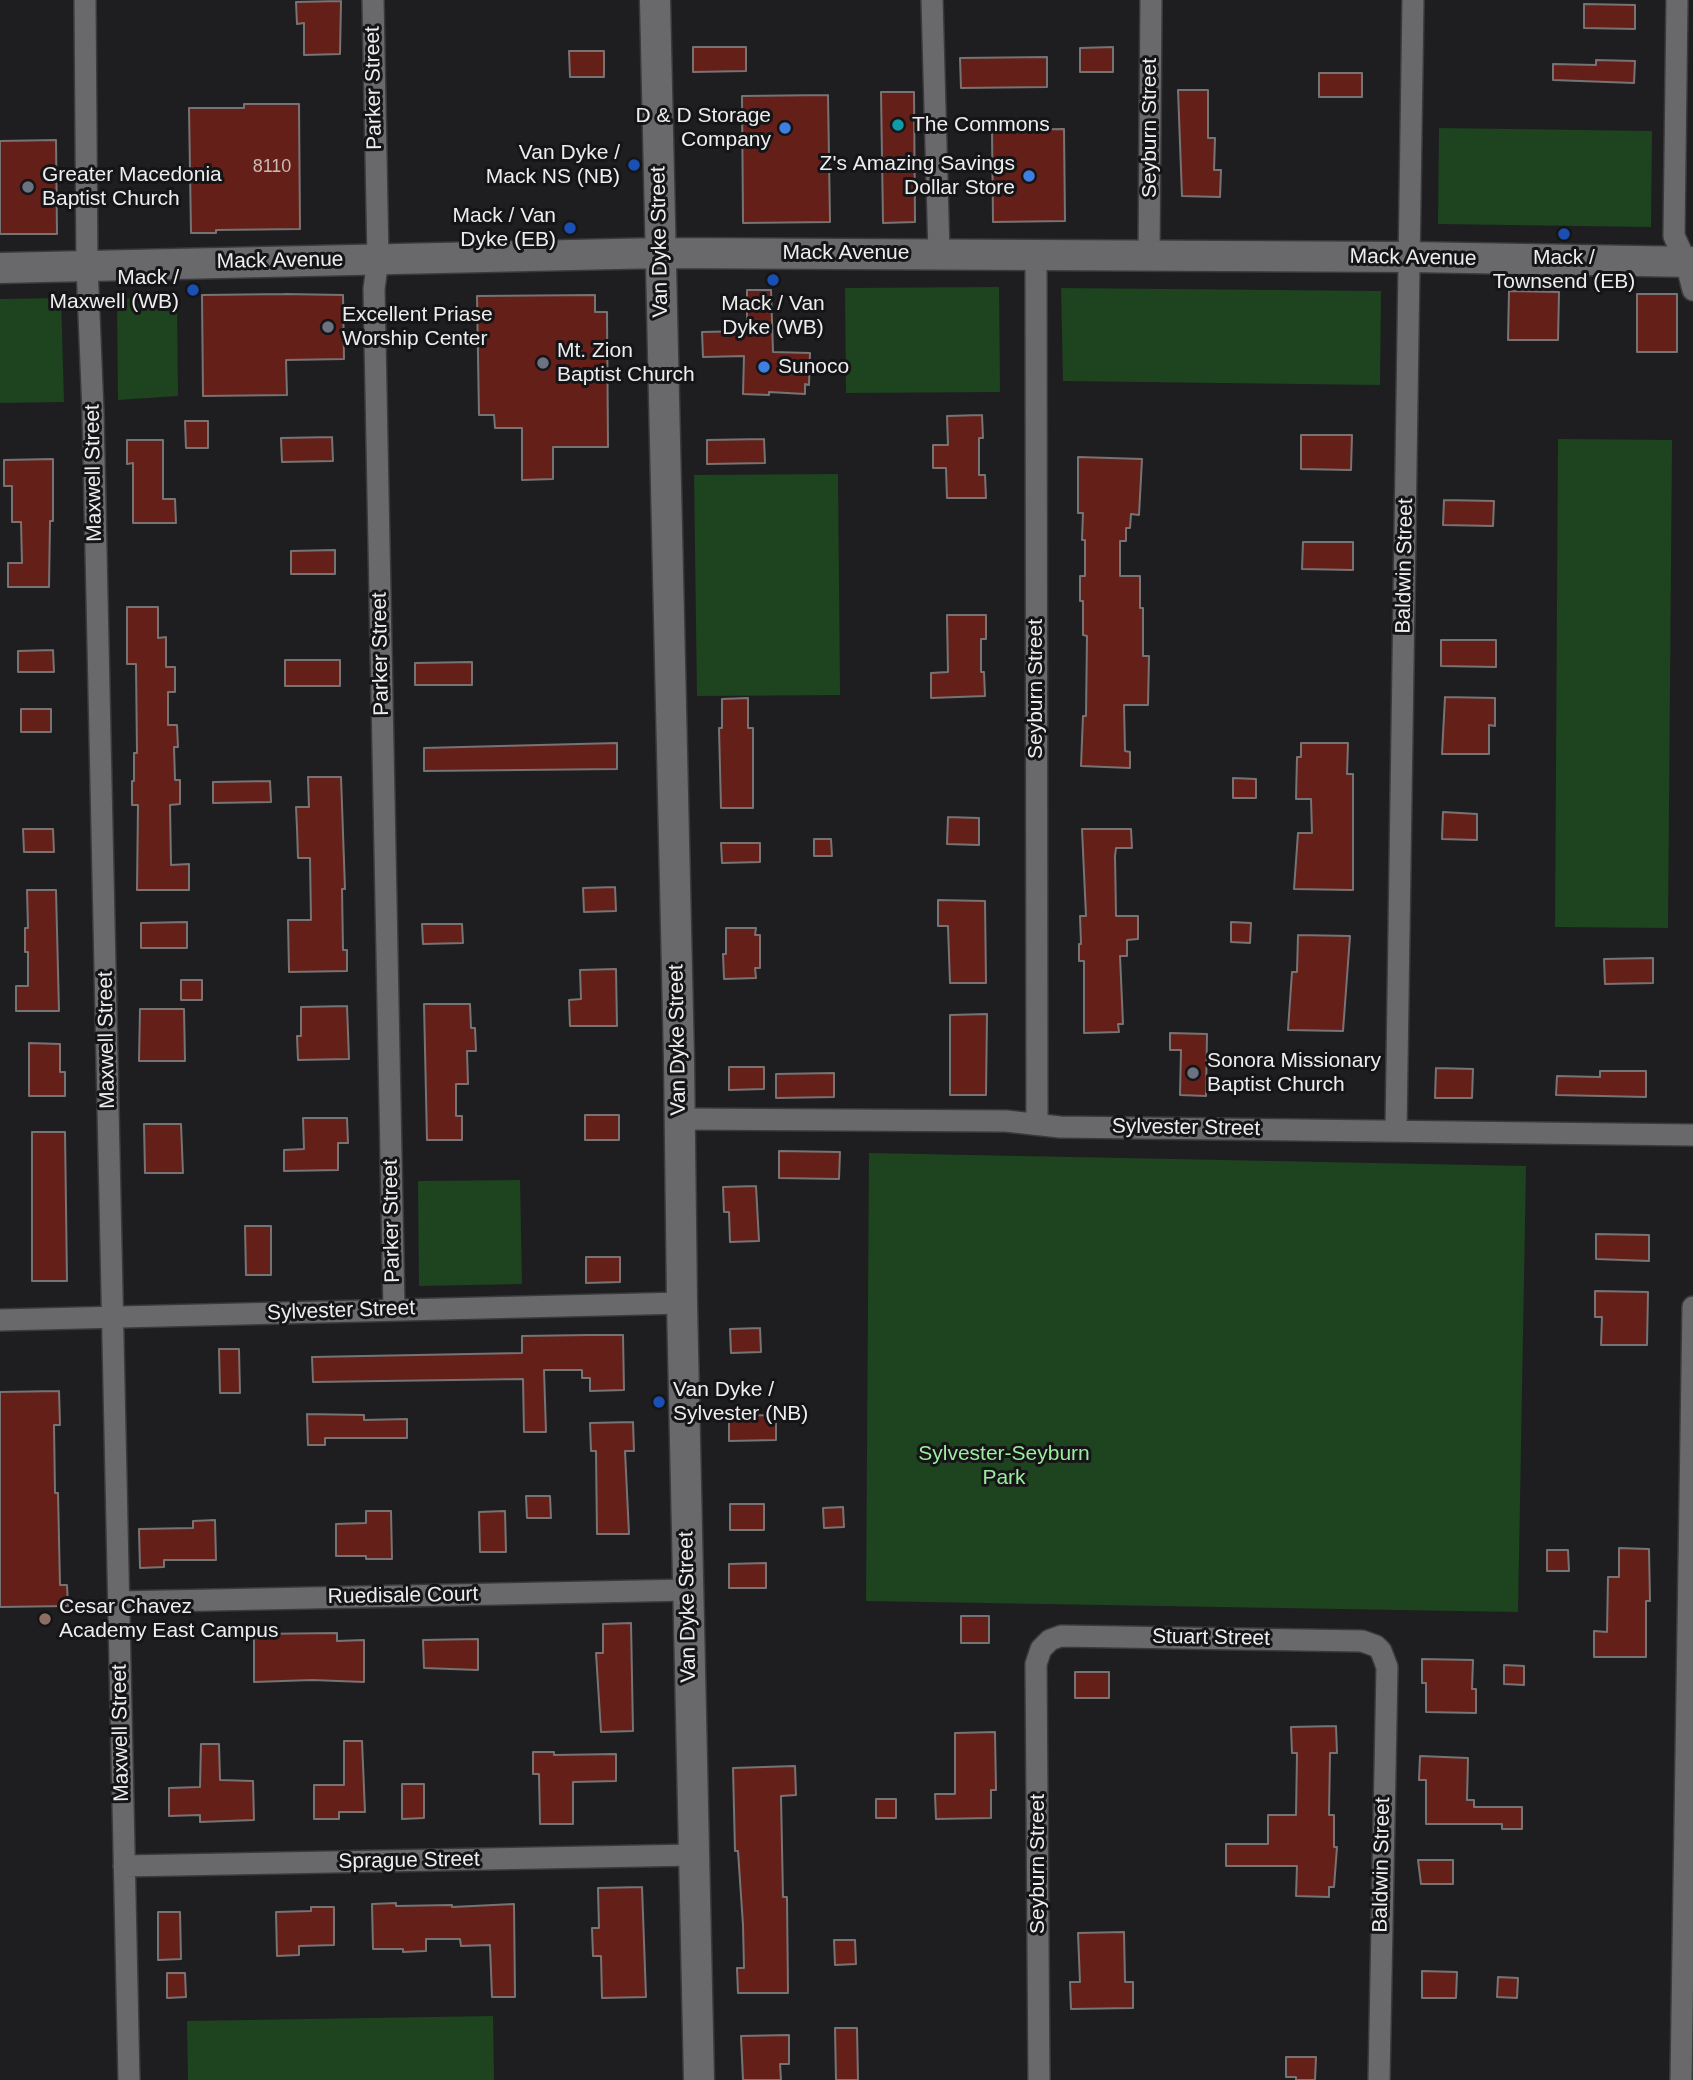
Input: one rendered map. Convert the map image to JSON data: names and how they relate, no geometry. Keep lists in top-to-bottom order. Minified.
{"streets":{"main road":["Van Dyke Street","Mack Avenue"],"street":["Parker Street","Seyburn Street","Maxwell Street","Baldwin Street","Sylvester Street","Ruedisale Court","Stuart Street","Sprague Street"]},"crossings":[["Parker Street","Mack Avenue"],["Parker Street","Sylvester Street"],["Seyburn Street","Mack Avenue"],["Seyburn Street","Sylvester Street"],["Seyburn Street","Stuart Street"],["Van Dyke Street","Mack Avenue"],["Van Dyke Street","Sylvester Street"],["Van Dyke Street","Ruedisale Court"],["Van Dyke Street","Sprague Street"],["Mack Avenue","Maxwell Street"],["Mack Avenue","Baldwin Street"],["Maxwell Street","Sylvester Street"],["Maxwell Street","Ruedisale Court"],["Maxwell Street","Sprague Street"],["Baldwin Street","Sylvester Street"],["Baldwin Street","Stuart Street"]],"parks":["Sylvester-Seyburn Park"],"places":["The Commons","D & D Storage Company","Van Dyke / Mack NS (NB)","Z's Amazing Savings Dollar Store","Greater Macedonia Baptist Church","Mack / Van Dyke (EB)","Mack / Townsend (EB)","Mack / Van Dyke (WB)","Mack / Maxwell (WB)","Excellent Priase Worship Center","Mt. Zion Baptist Church","Sunoco","Sonora Missionary Baptist Church","Van Dyke / Sylvester (NB)","Cesar Chavez Academy East Campus"],"house_numbers":["8110"]}
